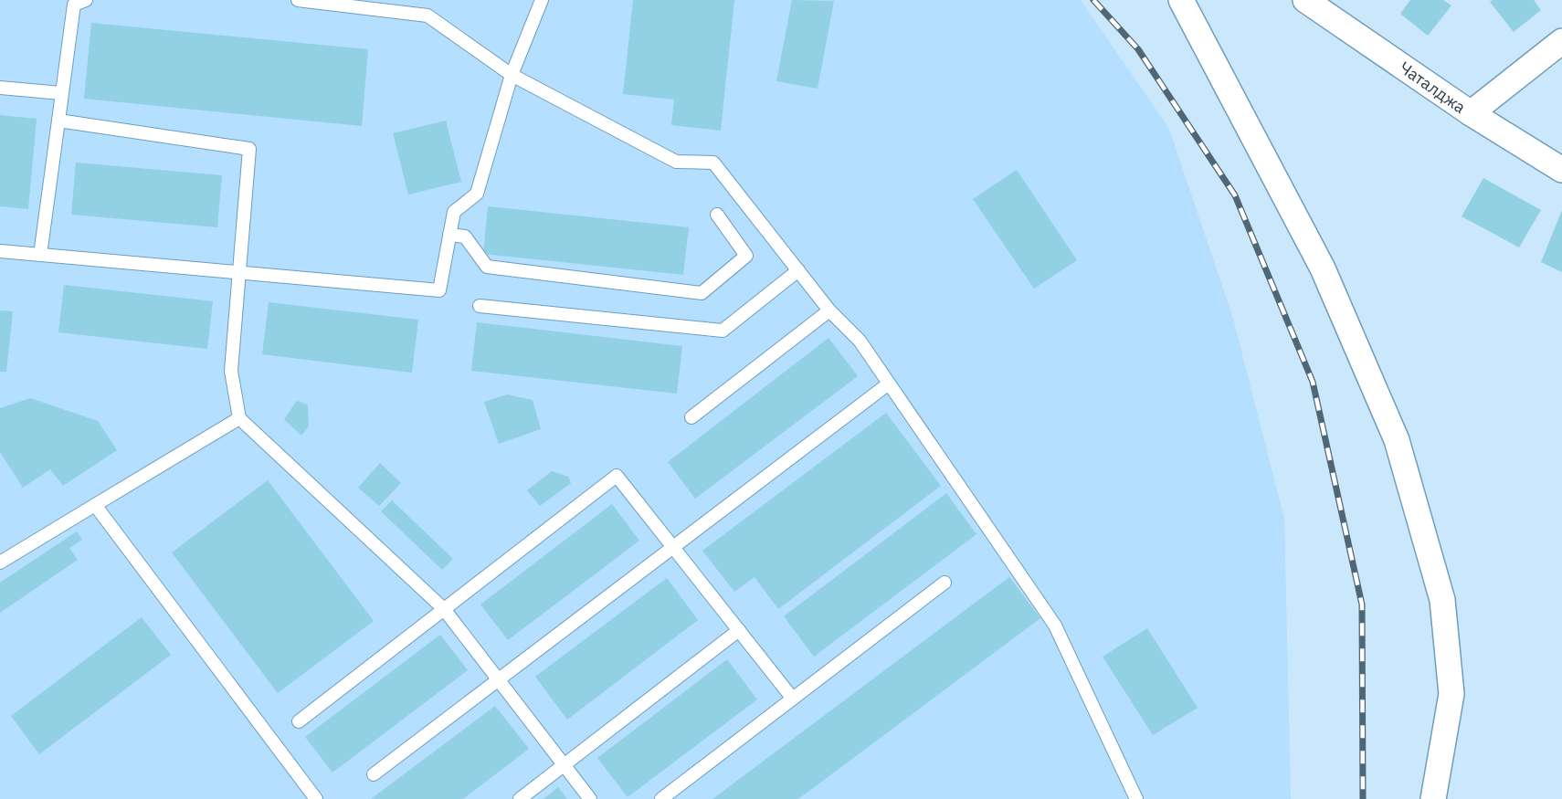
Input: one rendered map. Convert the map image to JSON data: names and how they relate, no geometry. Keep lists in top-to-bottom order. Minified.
{"streets":{"street":["Чаталджа"]}}
